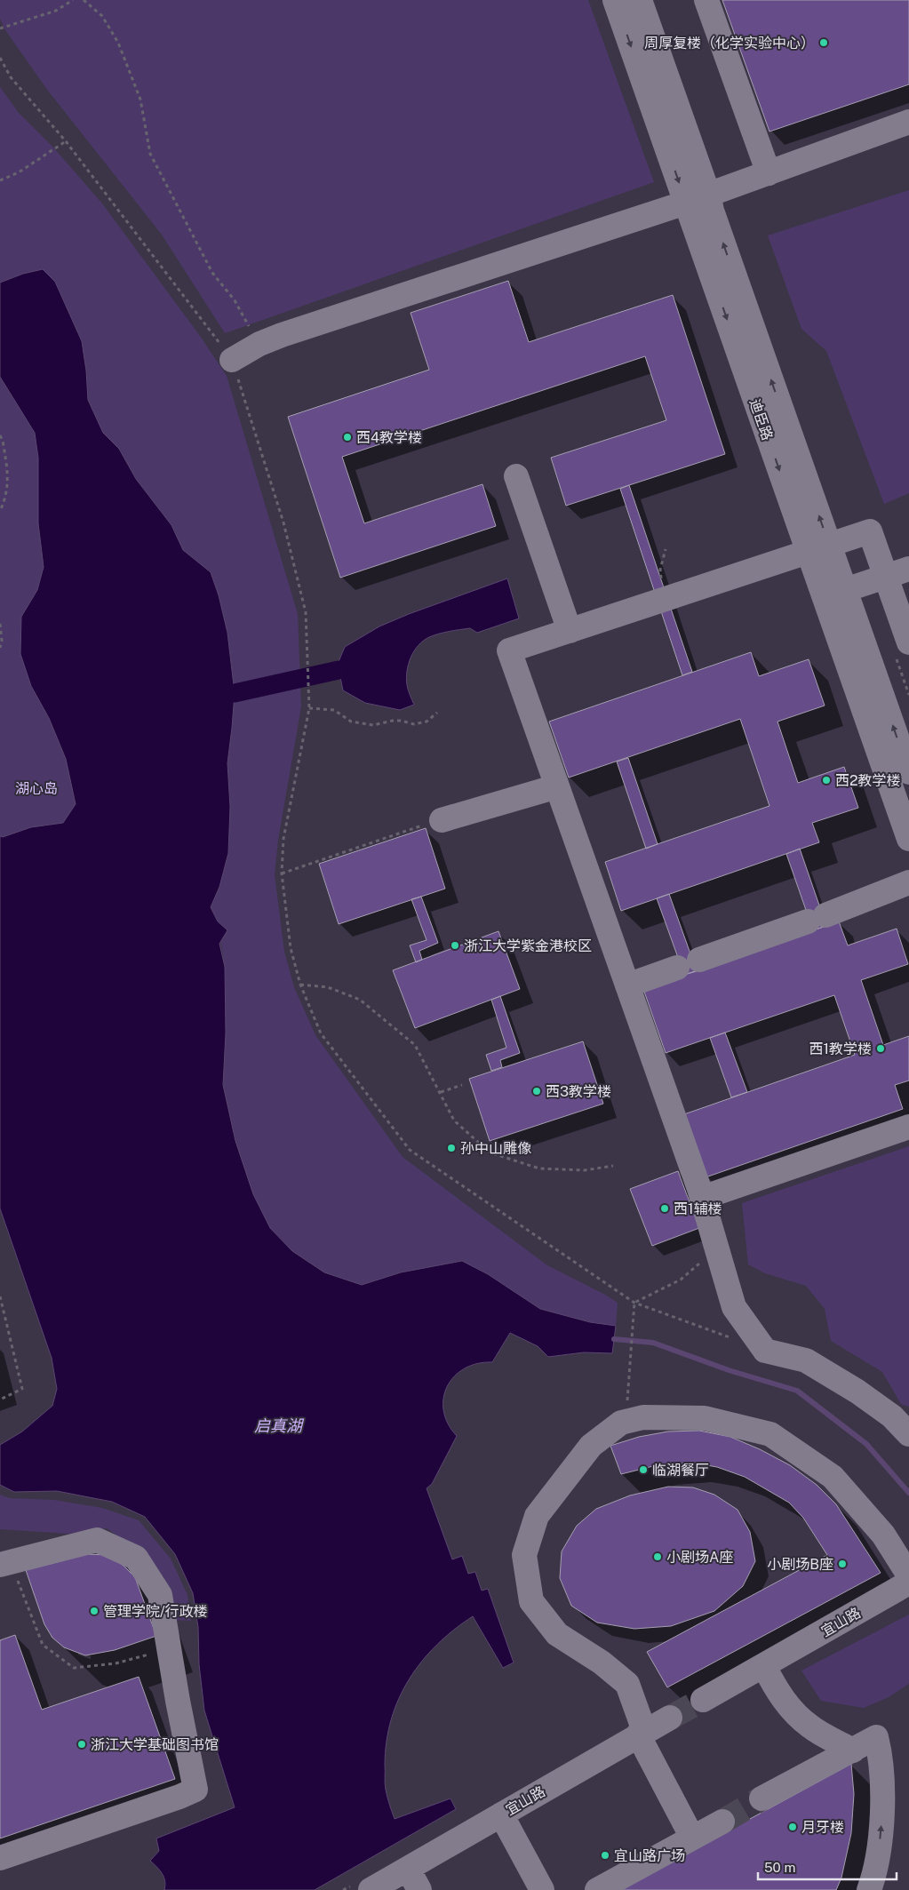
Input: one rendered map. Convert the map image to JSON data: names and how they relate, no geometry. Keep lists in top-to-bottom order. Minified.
{"streets":{"street":["迪臣路","宜山路"]},"water":["启真湖"],"parks":["湖心岛"],"places":["周厚复楼（化学实验中心）","西4教学楼","西2教学楼","浙江大学紫金港校区","西1教学楼","西3教学楼","孙中山雕像","西1辅楼","临湖餐厅","小剧场A座","小剧场B座","管理学院/行政楼","浙江大学基础图书馆","月牙楼","宜山路广场"],"scale_bar":"50 m"}
